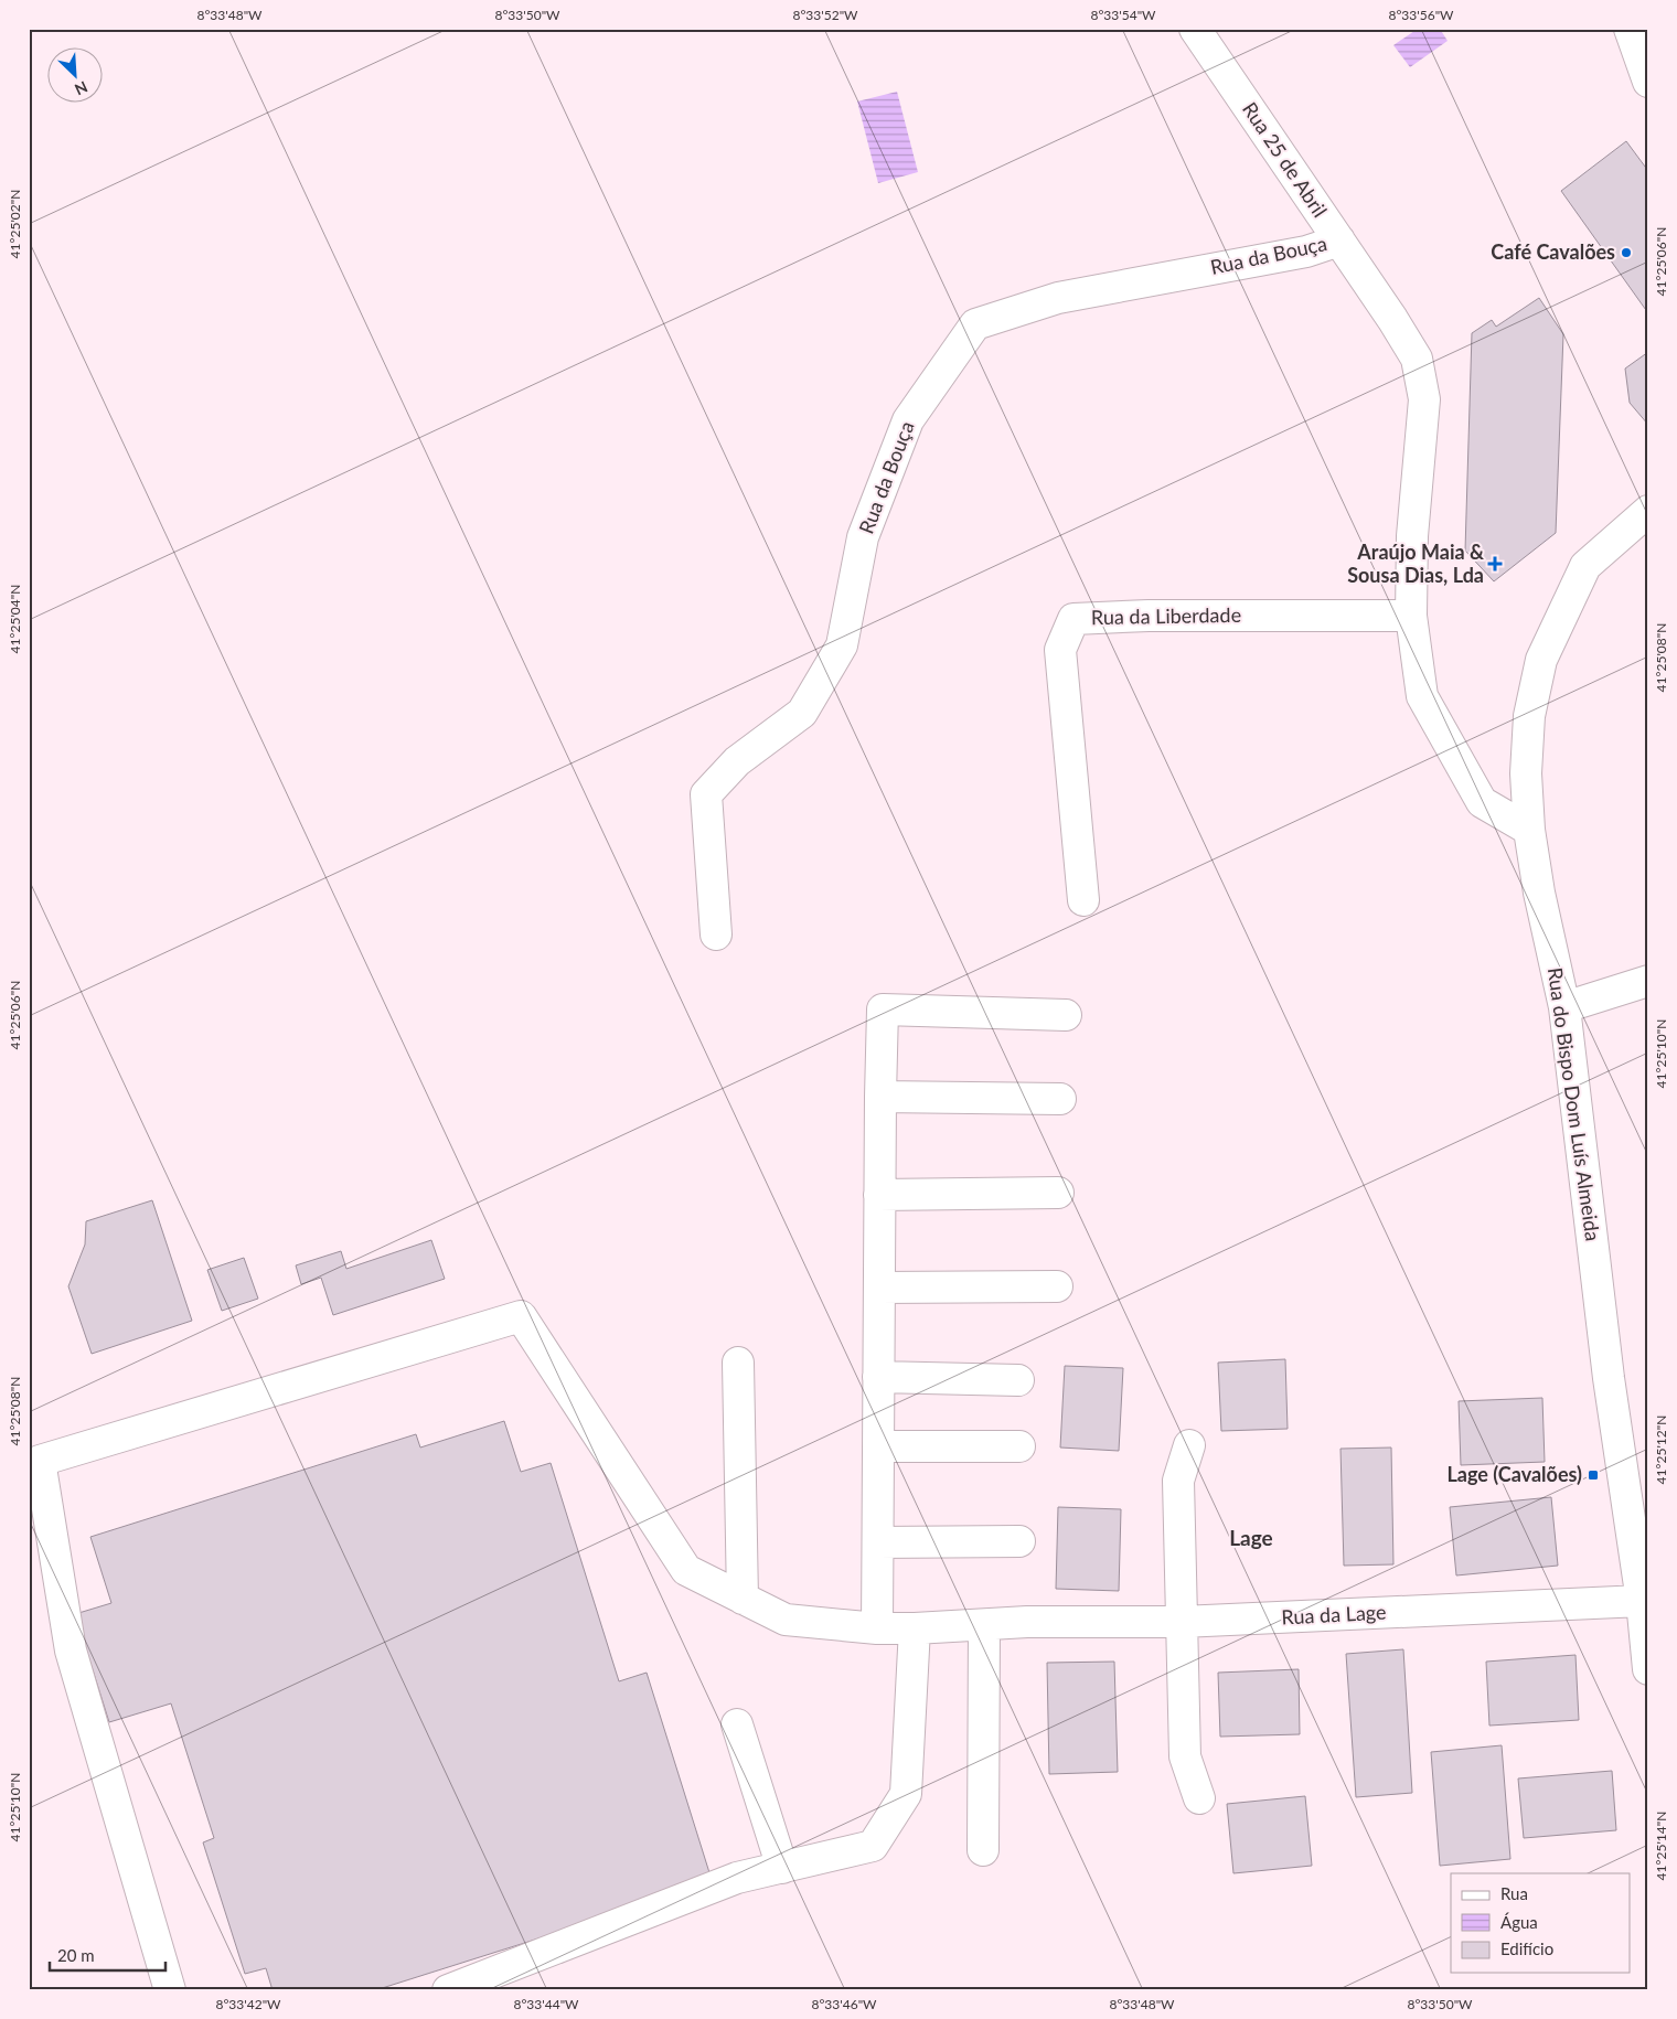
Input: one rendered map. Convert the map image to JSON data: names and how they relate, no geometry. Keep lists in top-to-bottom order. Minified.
{"streets":{"street":["Rua 25 de Abril","Rua da Bouça","Rua da Liberdade","Rua do Bispo Dom Luís Almeida","Rua da Lage"]},"crossings":[["Rua 25 de Abril","Rua da Bouça"],["Rua 25 de Abril","Rua da Liberdade"],["Rua 25 de Abril","Rua do Bispo Dom Luís Almeida"],["Rua do Bispo Dom Luís Almeida","Rua da Lage"]],"districts":["Lage"],"places":{"other":["Café Cavalões"],"health":["Araújo Maia & Sousa Dias, Lda"],"transit":["Lage (Cavalões)"]},"legend":["Rua","Água","Edifício"],"scale_bar":"20 m","north":"bottom right","coordinates":["8°33'48\"W","8°33'50\"W","8°33'52\"W","8°33'54\"W","8°33'56\"W","41°25'02\"N","41°25'06\"N","41°25'04\"N","41°25'08\"N","41°25'10\"N","41°25'12\"N","41°25'14\"N","8°33'42\"W","8°33'44\"W","8°33'46\"W"]}
